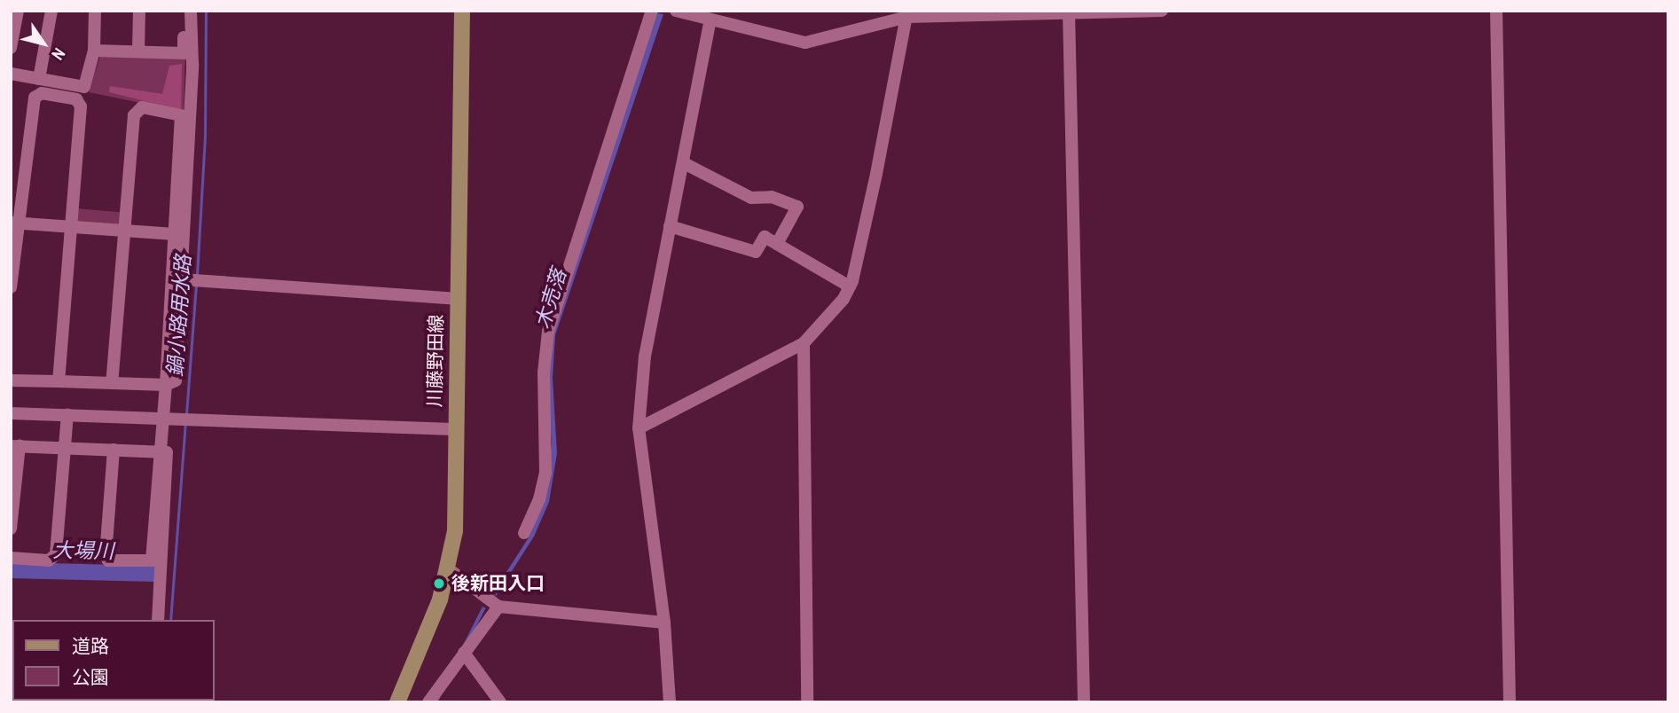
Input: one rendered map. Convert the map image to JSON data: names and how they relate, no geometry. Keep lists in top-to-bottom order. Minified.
{"streets":{"main road":["川藤野田線"]},"water":["木売落","鍋小路用水路","大場川"],"places":["後新田入口"],"legend":["道路","公園"],"north":"bottom right"}
